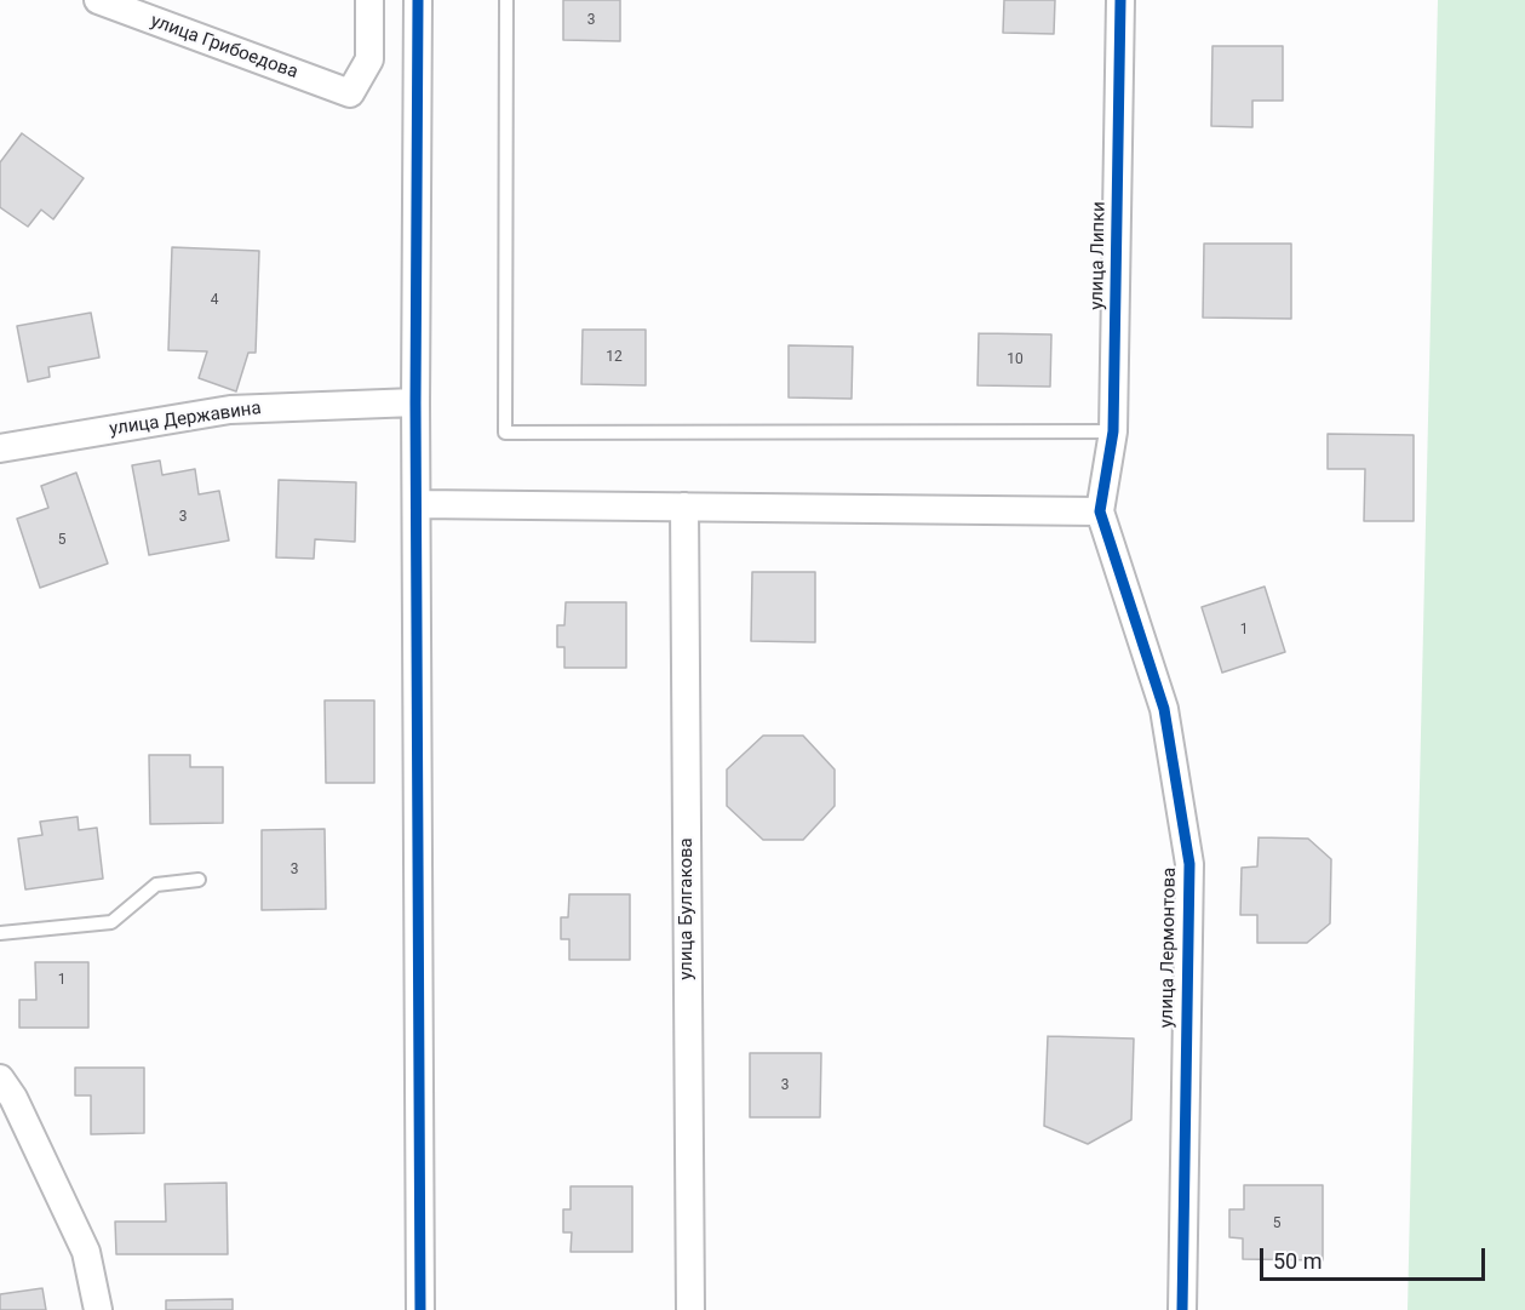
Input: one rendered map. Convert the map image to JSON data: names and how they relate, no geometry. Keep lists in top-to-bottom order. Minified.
{"streets":{"street":["улица Грибоедова","улица Липки","улица Державина","улица Булгакова","улица Лермонтова"]},"crossings":[["улица Липки","улица Лермонтова"]],"house_numbers":["3","4","12","10","3","5","1","3","1","3","5"],"scale_bar":"50 m"}
